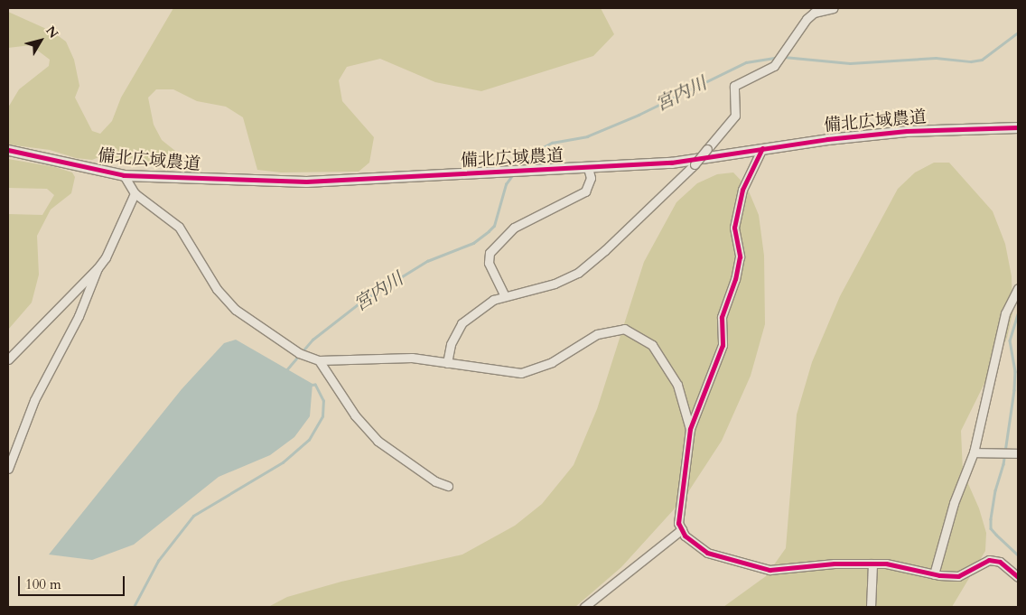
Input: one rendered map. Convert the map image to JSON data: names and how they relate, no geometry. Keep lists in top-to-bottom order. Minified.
{"streets":{"street":["備北広域農道"]},"water":["宮内川"],"scale_bar":"100 m","north":"top right"}
